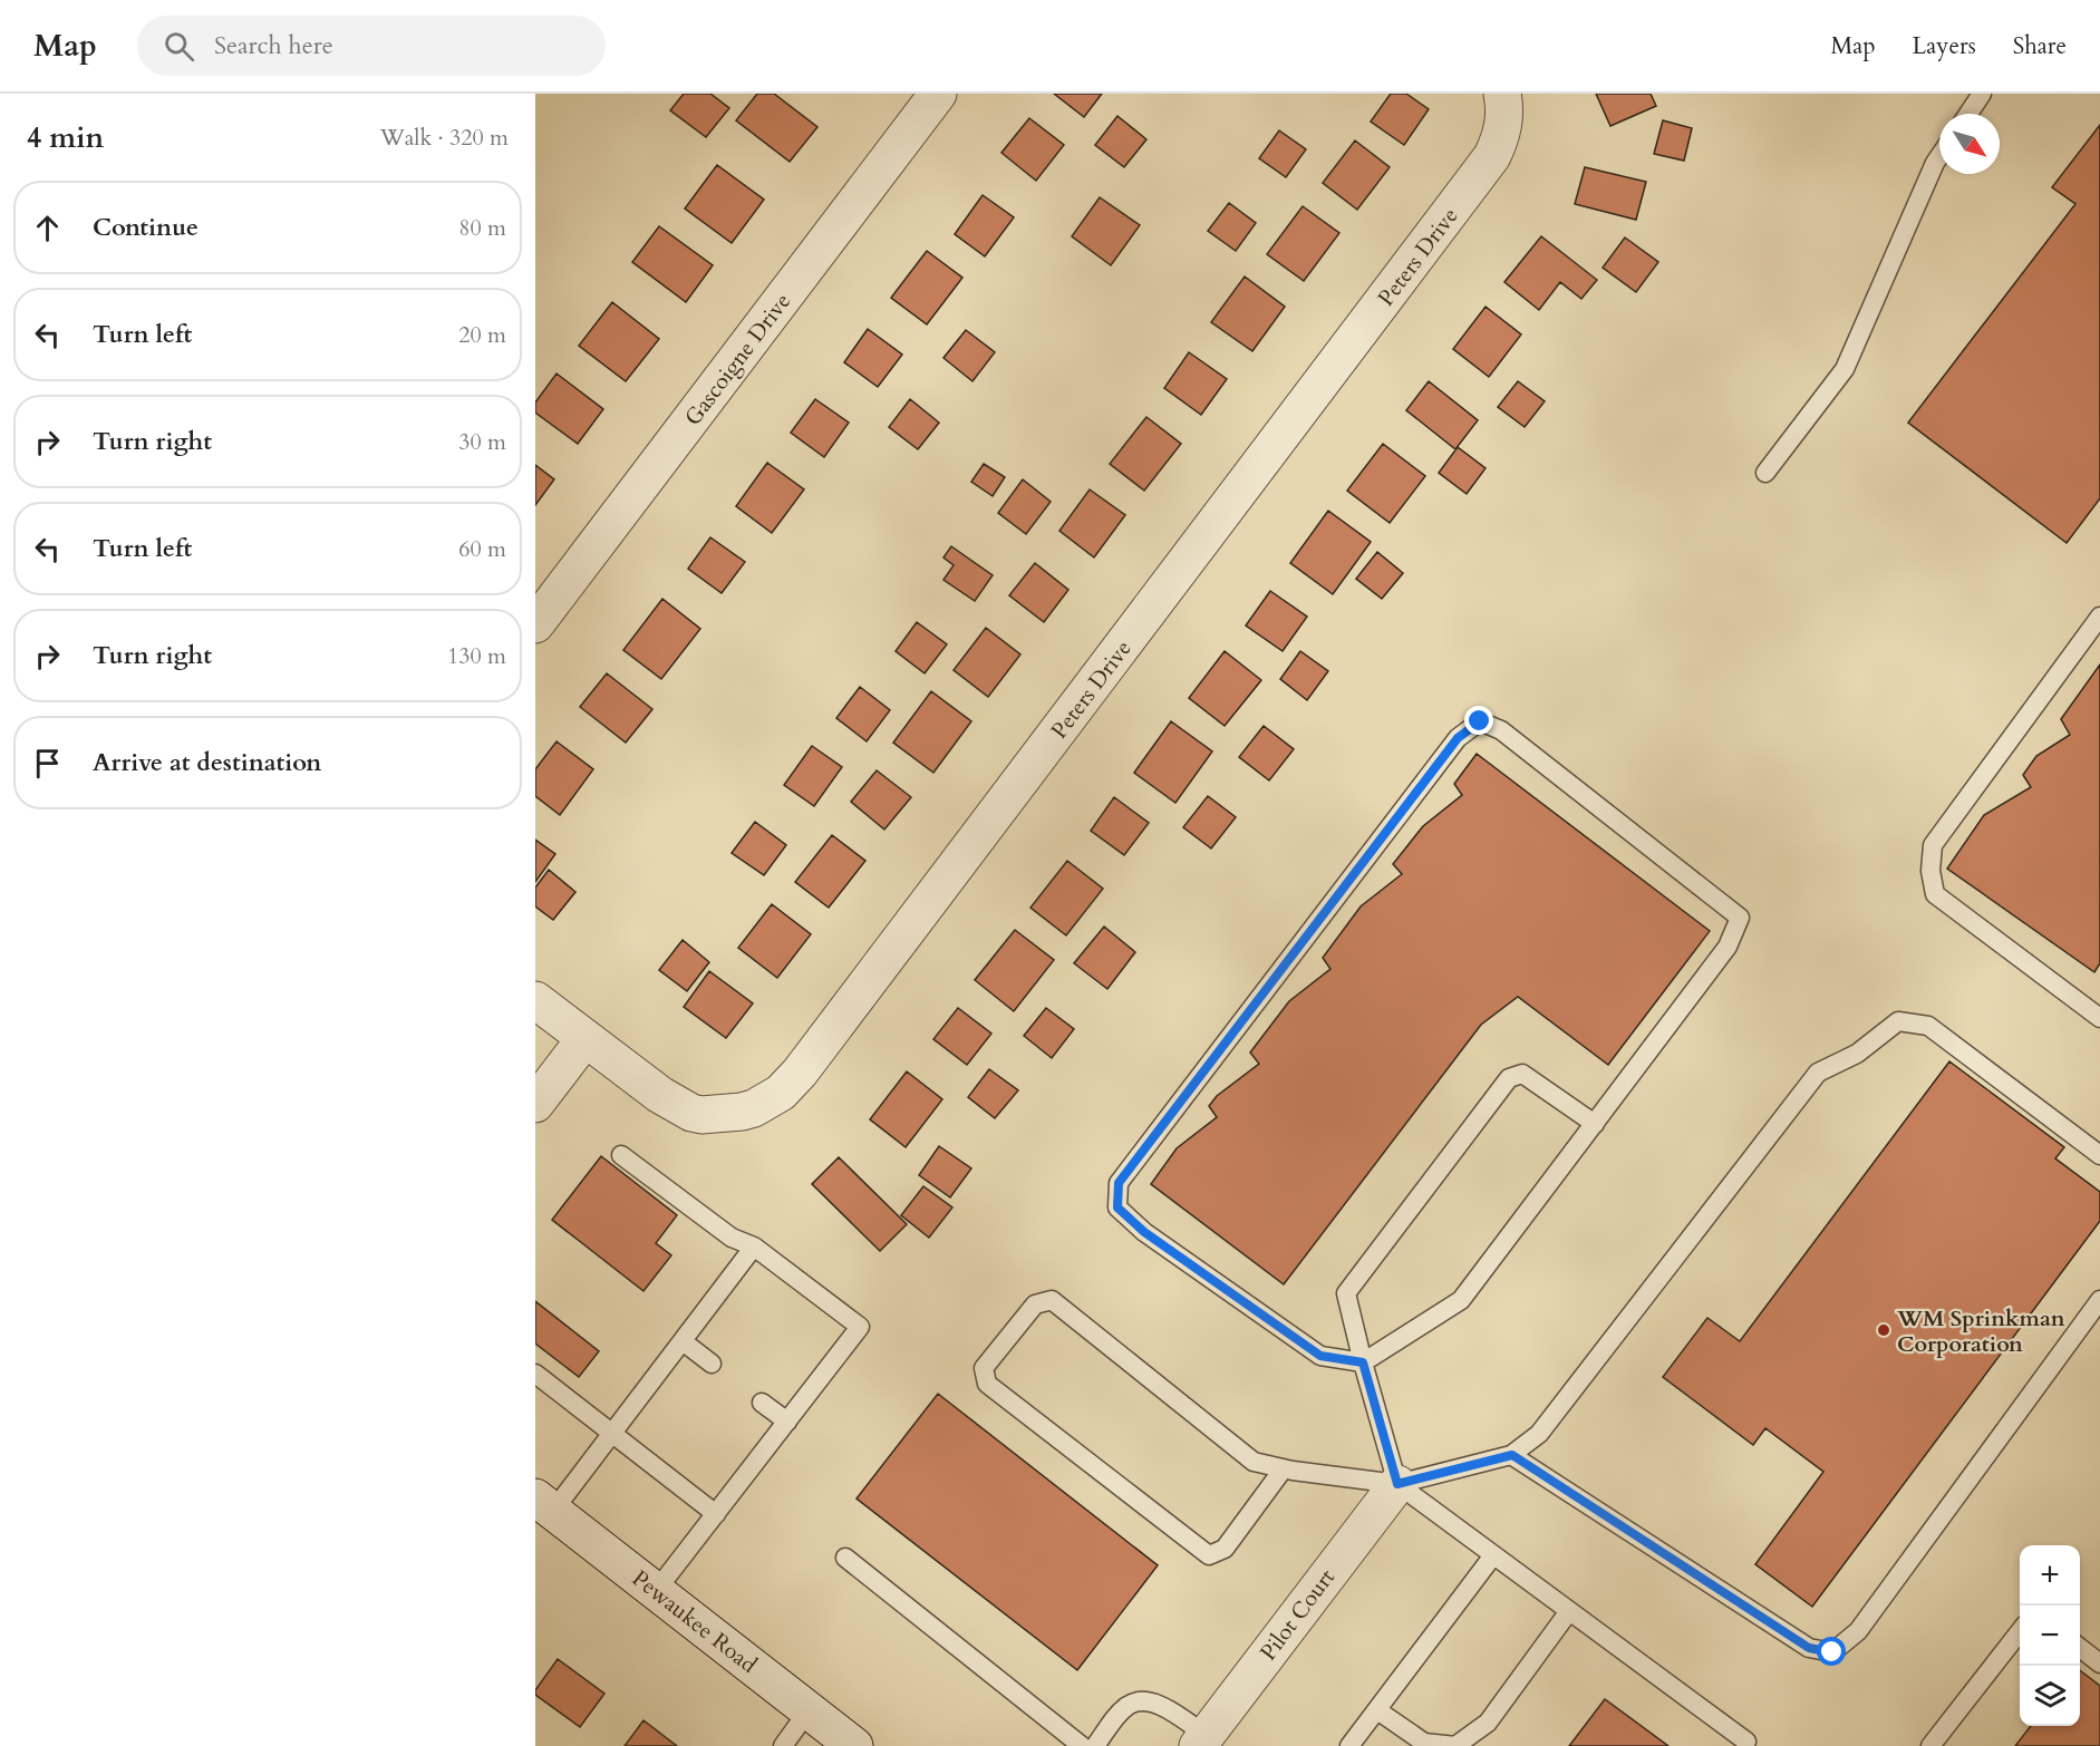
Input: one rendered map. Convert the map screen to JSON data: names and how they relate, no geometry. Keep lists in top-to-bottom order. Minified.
{"streets":{"street":["Peters Drive","Gascoigne Drive","Pilot Court","Pewaukee Road"]},"places":["WM Sprinkman Corporation"],"north":"bottom right","page":{"header":"Map","search":"Search here","nav":["Map","Layers","Share"],"heading":["4 min","Walk · 320 m"],"list":[["Continue","80 m"],["Turn left","20 m"],["Turn right","30 m"],["Turn left","60 m"],["Turn right","130 m"],"Arrive at destination"],"map_buttons":["+","−"]}}
